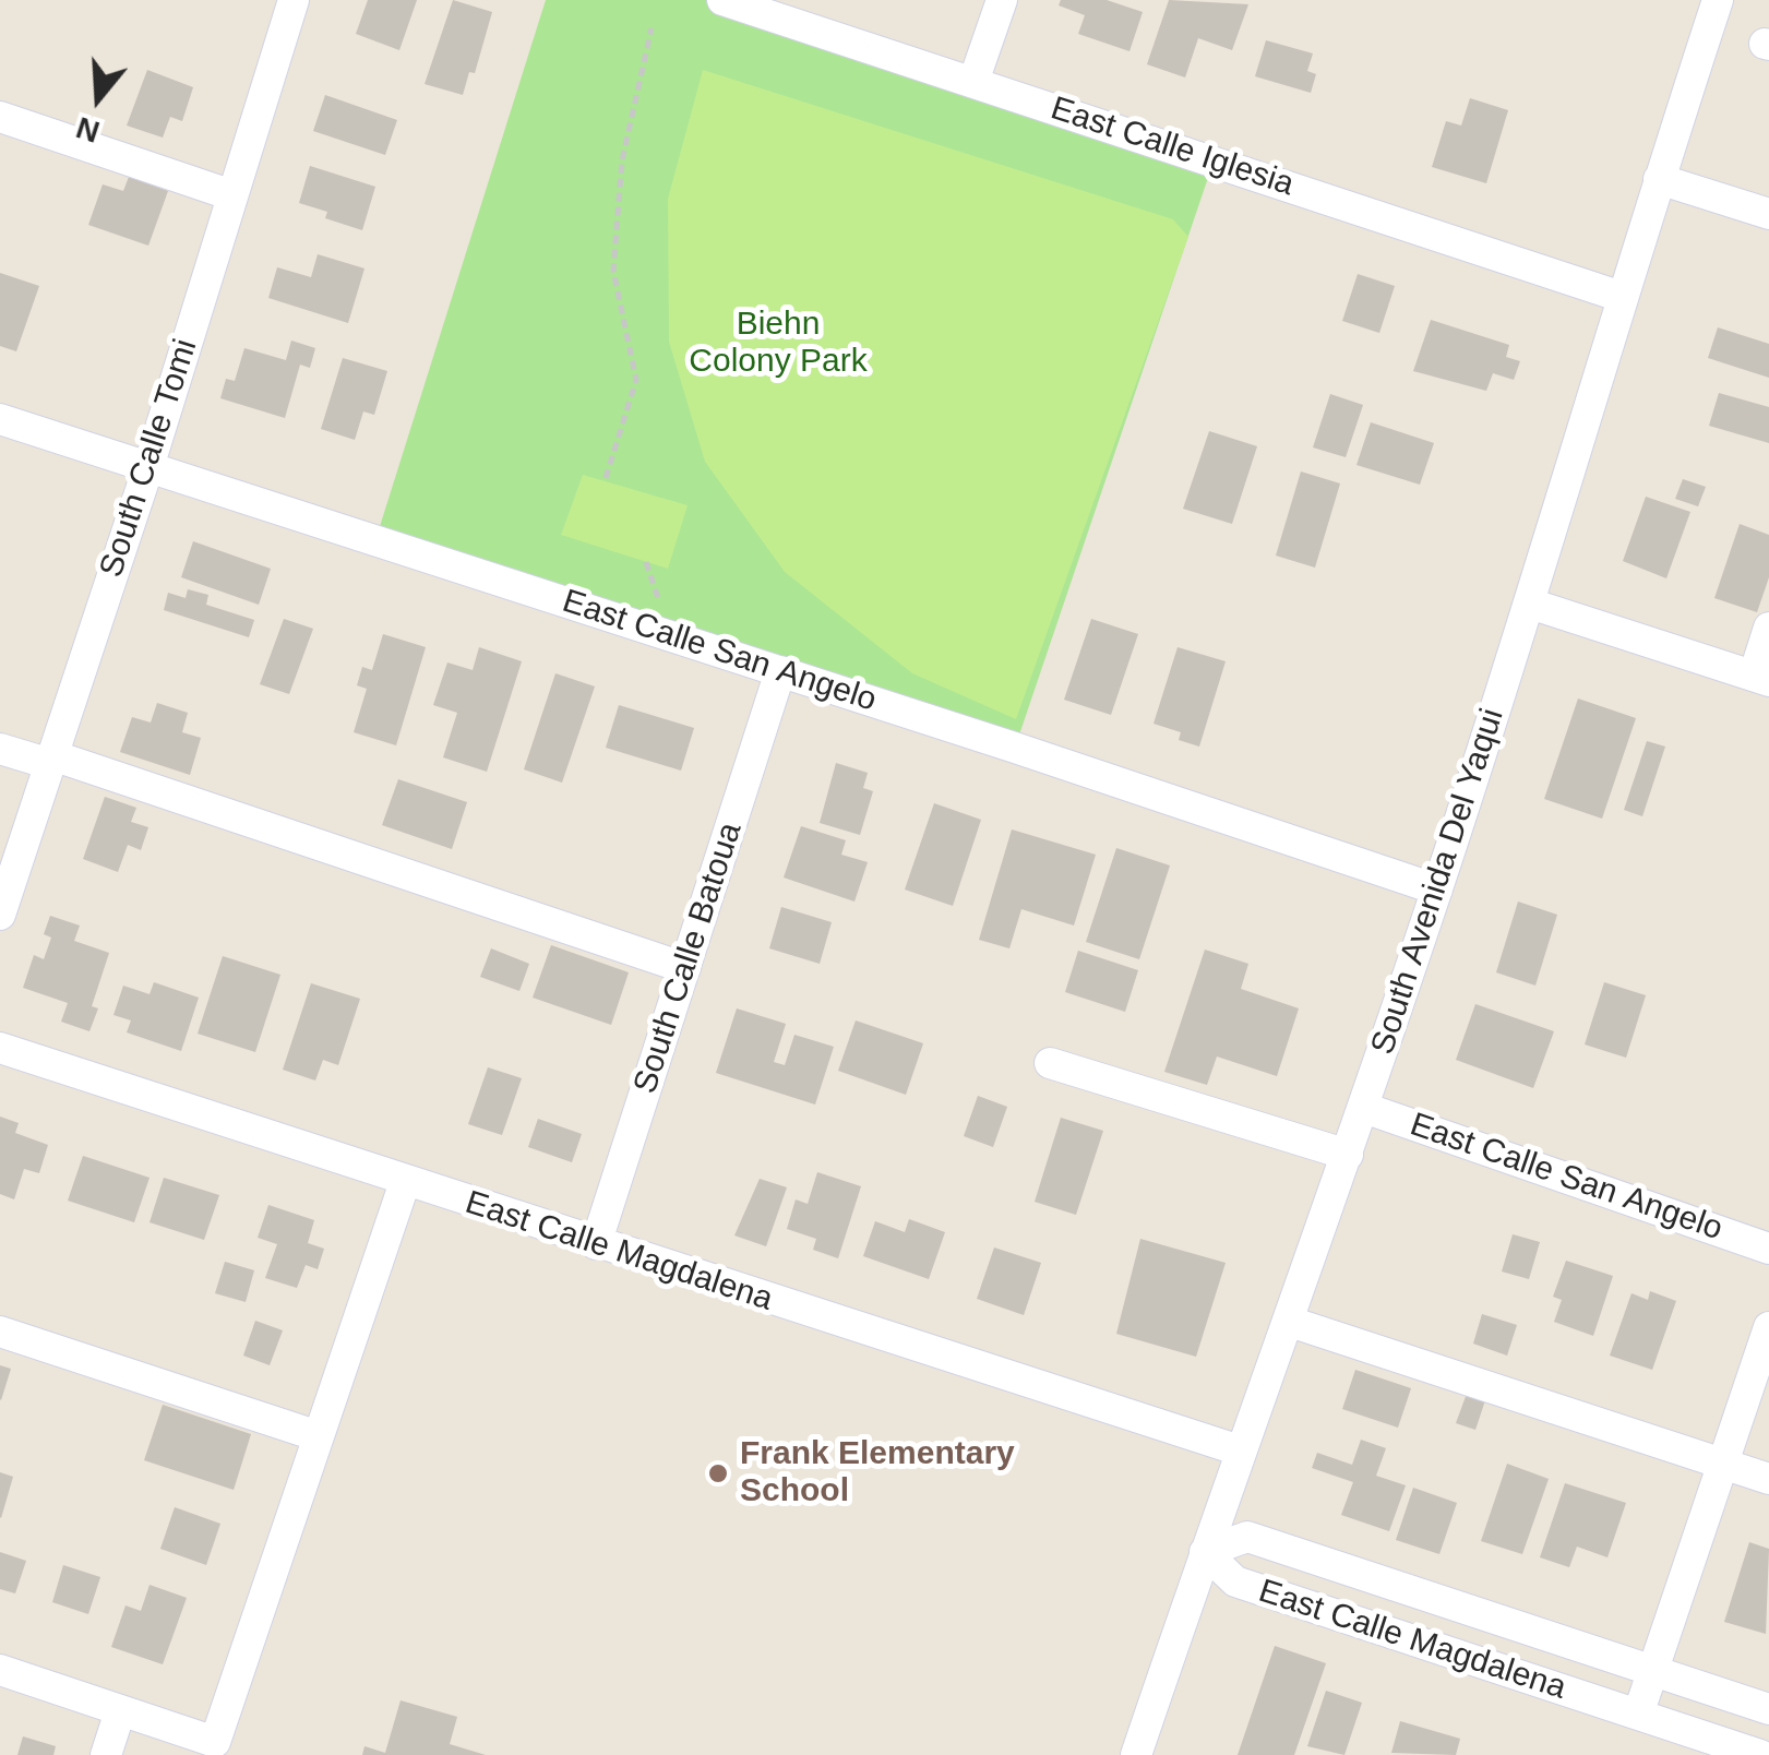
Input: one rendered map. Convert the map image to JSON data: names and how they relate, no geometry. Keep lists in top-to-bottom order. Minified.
{"streets":{"street":["East Calle Iglesia","South Calle Tomi","East Calle San Angelo","South Avenida Del Yaqui","South Calle Batoua","East Calle Magdalena"]},"crossings":[["East Calle Iglesia","South Avenida Del Yaqui"],["South Calle Tomi","East Calle San Angelo"],["East Calle San Angelo","South Avenida Del Yaqui"],["East Calle San Angelo","South Calle Batoua"],["South Avenida Del Yaqui","East Calle Magdalena"],["South Calle Batoua","East Calle Magdalena"]],"parks":["Biehn Colony Park"],"places":["Frank Elementary School"],"north":"bottom"}
